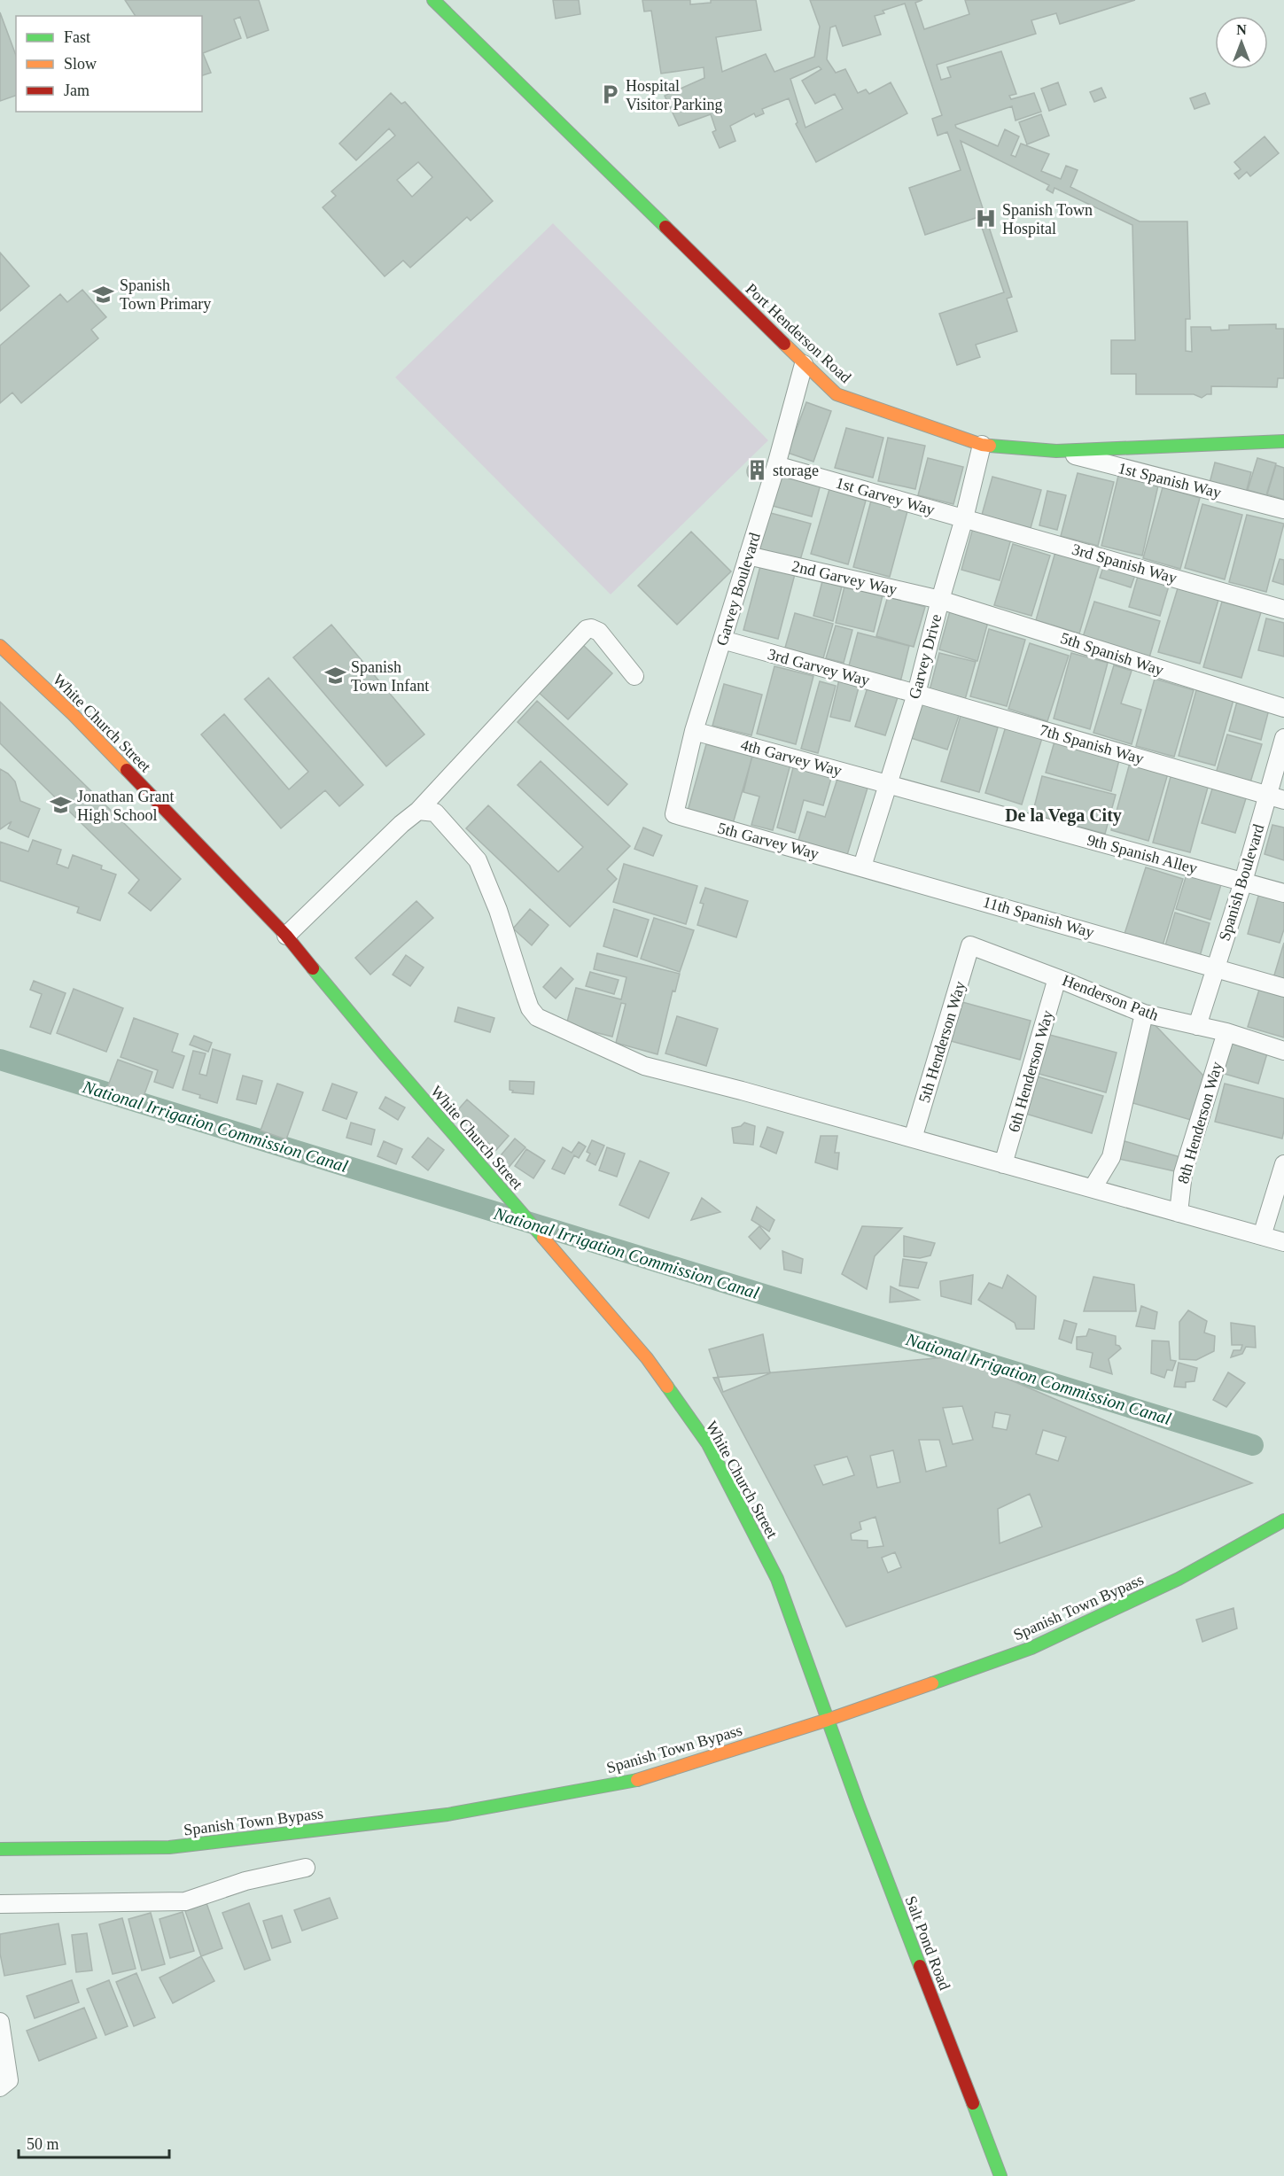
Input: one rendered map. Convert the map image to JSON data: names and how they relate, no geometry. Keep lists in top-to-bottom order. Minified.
{"streets":{"street":["Port Henderson Road","1st Spanish Way","1st Garvey Way","3rd Spanish Way","2nd Garvey Way","Garvey Boulevard","5th Spanish Way","Garvey Drive","3rd Garvey Way","White Church Street","7th Spanish Way","4th Garvey Way","5th Garvey Way","9th Spanish Alley","Spanish Boulevard","11th Spanish Way","Henderson Path","5th Henderson Way","6th Henderson Way","8th Henderson Way","Spanish Town Bypass","Salt Pond Road"]},"crossings":[["Port Henderson Road","1st Spanish Way"],["Port Henderson Road","Garvey Boulevard"],["Port Henderson Road","Garvey Drive"],["1st Garvey Way","3rd Spanish Way"],["1st Garvey Way","Garvey Boulevard"],["1st Garvey Way","Garvey Drive"],["3rd Spanish Way","Garvey Drive"],["2nd Garvey Way","Garvey Boulevard"],["2nd Garvey Way","5th Spanish Way"],["2nd Garvey Way","Garvey Drive"],["Garvey Boulevard","3rd Garvey Way"],["Garvey Boulevard","4th Garvey Way"],["Garvey Boulevard","5th Garvey Way"],["5th Spanish Way","Garvey Drive"],["Garvey Drive","3rd Garvey Way"],["Garvey Drive","7th Spanish Way"],["Garvey Drive","4th Garvey Way"],["Garvey Drive","5th Garvey Way"],["Garvey Drive","9th Spanish Alley"],["Garvey Drive","11th Spanish Way"],["3rd Garvey Way","7th Spanish Way"],["White Church Street","Spanish Town Bypass"],["White Church Street","Salt Pond Road"],["7th Spanish Way","Spanish Boulevard"],["4th Garvey Way","9th Spanish Alley"],["5th Garvey Way","11th Spanish Way"],["9th Spanish Alley","Spanish Boulevard"],["Spanish Boulevard","11th Spanish Way"],["Spanish Boulevard","Henderson Path"],["Henderson Path","5th Henderson Way"],["Henderson Path","6th Henderson Way"],["Henderson Path","8th Henderson Way"],["Spanish Town Bypass","Salt Pond Road"]],"districts":["De la Vega City"],"water":["National Irrigation Commission Canal"],"places":{"parking":["Hospital Visitor Parking"],"hospital":["Spanish Town Hospital"],"school or university":["Spanish Town Primary","Spanish Town Infant","Jonathan Grant High School"],"building":["storage"]},"legend":["Fast","Slow","Jam"],"scale_bar":"50 m","north":"top"}
